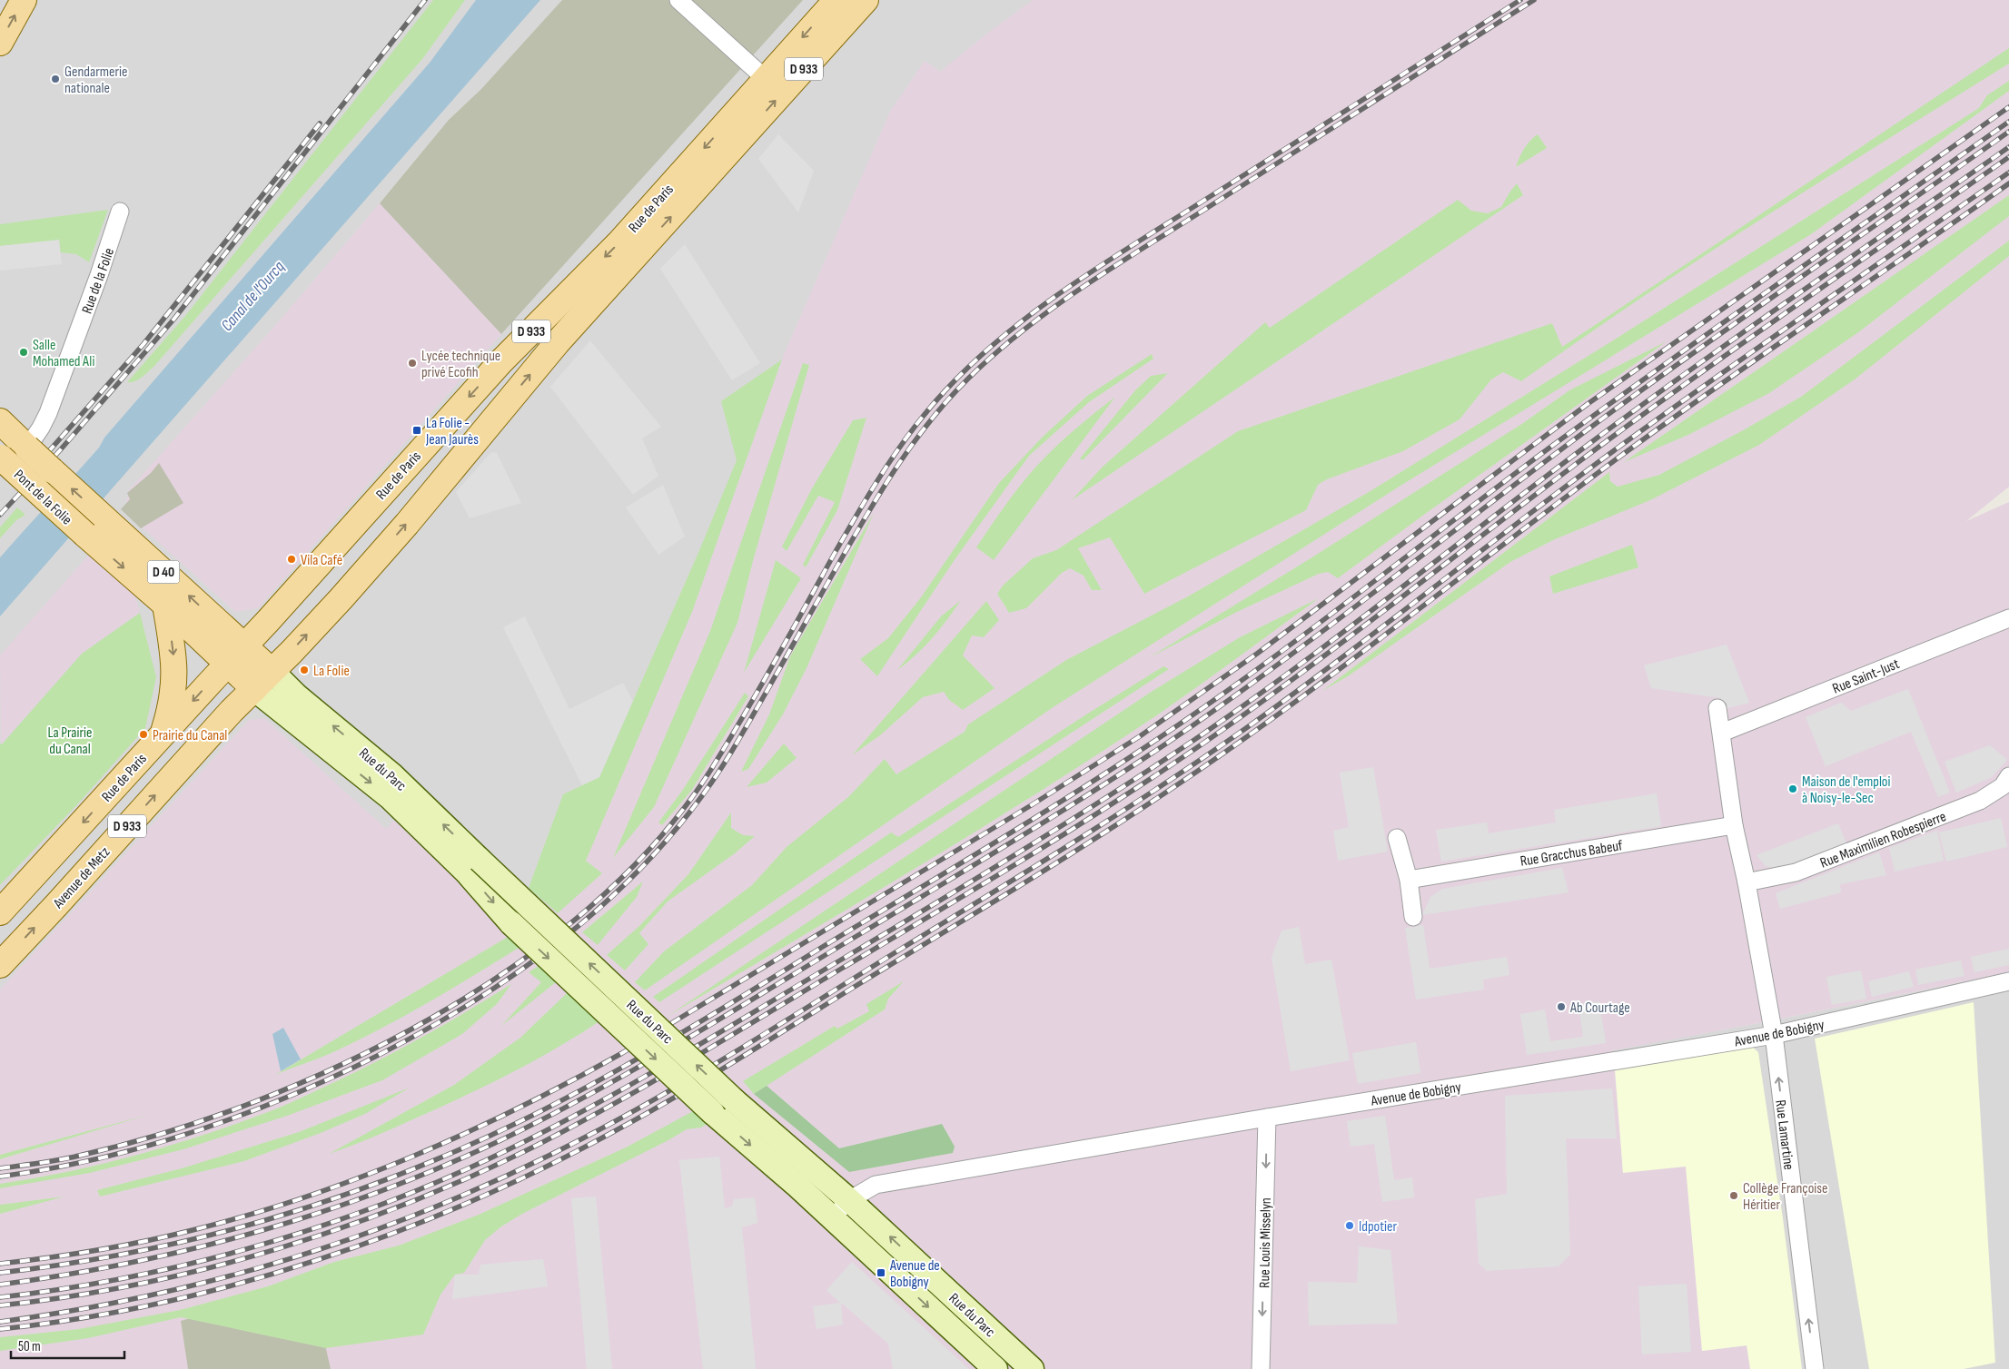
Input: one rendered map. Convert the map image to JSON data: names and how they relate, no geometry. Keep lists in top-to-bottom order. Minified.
{"streets":{"main road":["D 933","Rue de Paris","Pont de la Folie","D 40","Rue du Parc","Avenue de Metz"],"street":["Rue de la Folie","Rue Saint-Just","Rue Maximilien Robespierre","Rue Gracchus Babeuf","Avenue de Bobigny","Rue Lamartine","Rue Louis Misselyn"]},"crossings":[["Rue de Paris","Pont de la Folie"],["Rue de Paris","D 40"],["Rue de Paris","Rue du Parc"],["Rue de Paris","Avenue de Metz"],["Rue de la Folie","Pont de la Folie"],["Rue de la Folie","D 40"],["Pont de la Folie","D 40"],["D 40","Rue du Parc"],["D 40","Avenue de Metz"],["Rue du Parc","Avenue de Metz"],["Rue du Parc","Avenue de Bobigny"],["Avenue de Bobigny","Rue Lamartine"],["Avenue de Bobigny","Rue Louis Misselyn"]],"one_way":["Avenue de Metz","Rue Lamartine","Rue Louis Misselyn"],"water":["Canal de l'Ourcq"],"parks":["La Prairie du Canal"],"places":{"other":["Gendarmerie nationale","Salle Mohamed Ali","Lycée technique privé Ecofih","Vila Café","La Folie","Prairie du Canal","Maison de l'emploi à Noisy-le-Sec","Ab Courtage","Collège Françoise Héritier","Idpotier"],"transit":["La Folie - Jean Jaurès","Avenue de Bobigny"]},"scale_bar":"50 m"}
